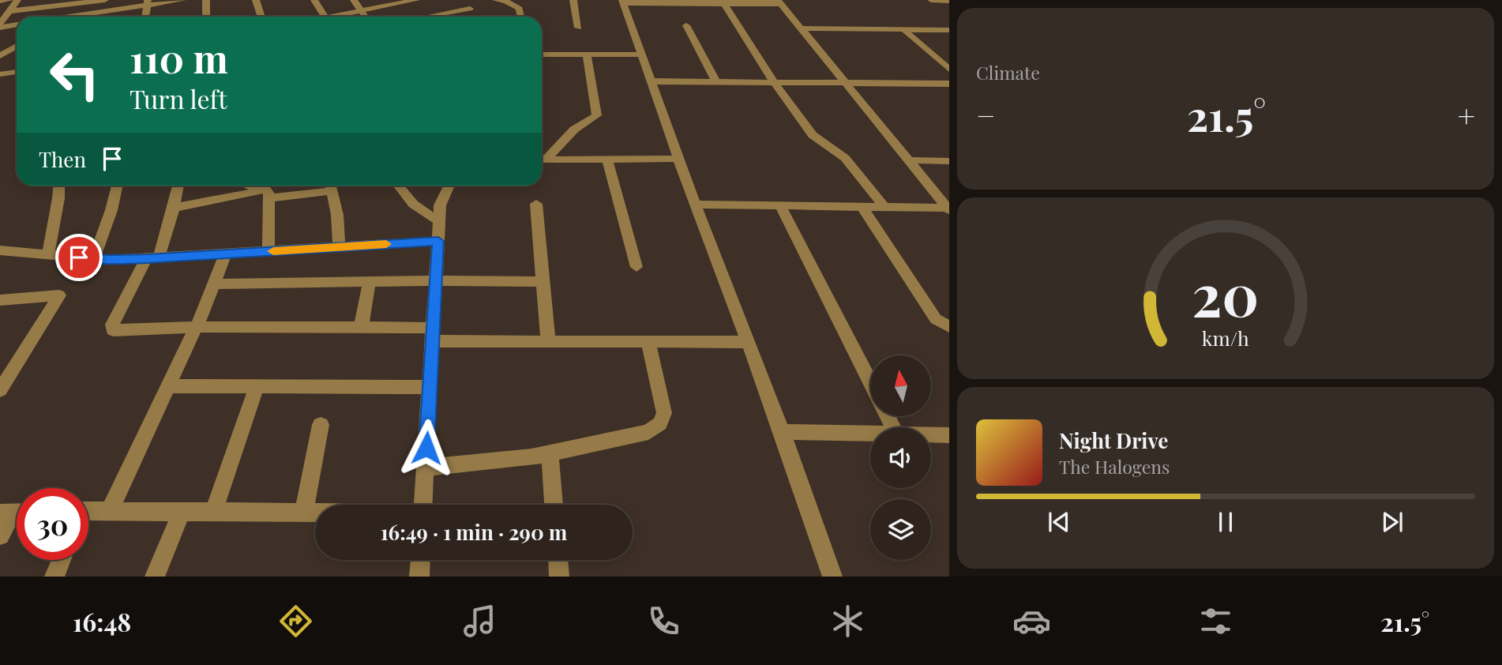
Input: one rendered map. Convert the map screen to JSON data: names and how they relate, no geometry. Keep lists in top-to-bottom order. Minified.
{"north":"top","page":{"tile":"Climate","turn":["110 m","Turn left"],"heat":["−","21.5°","+"],"then":"Then","song":["Night Drive","The Halogens"],"limit":"30","trip":"16:49 · 1 min · 290 m","tabs":["16:48","21.5°"],"gauge":["20","km/h"]}}
